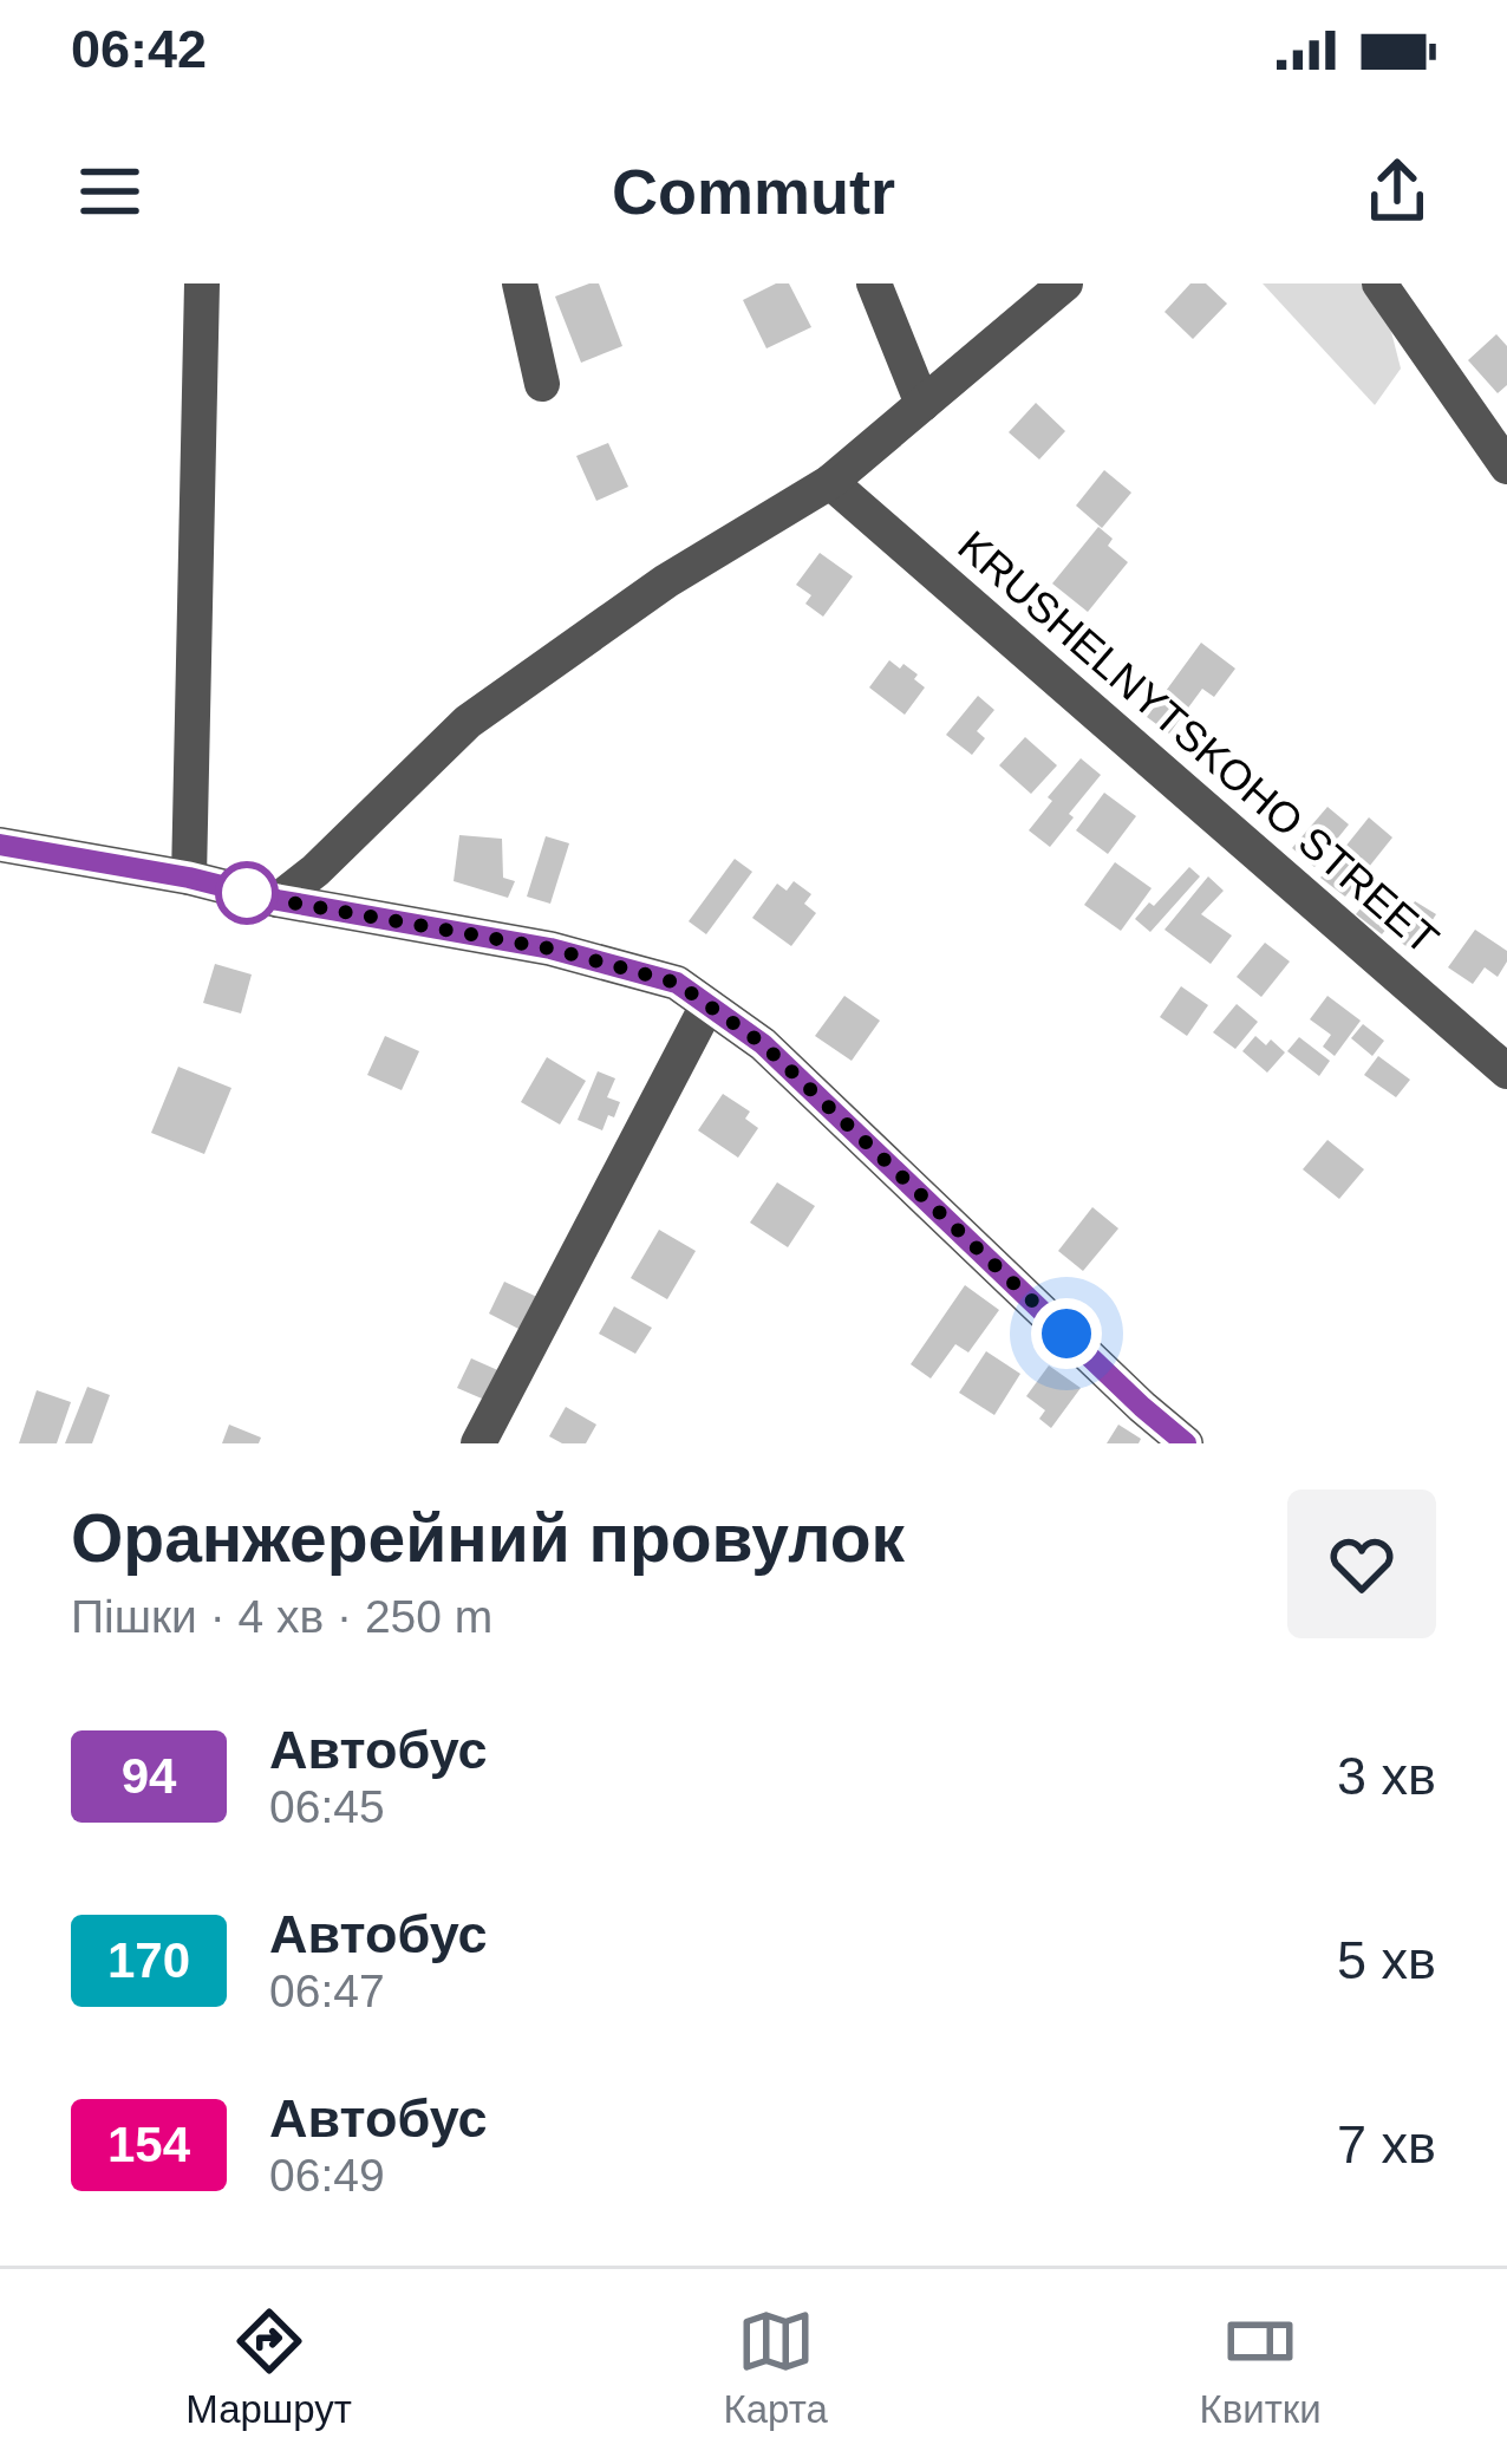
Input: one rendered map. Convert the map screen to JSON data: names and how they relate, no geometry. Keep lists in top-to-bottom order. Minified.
{"streets":{"street":["KRUSHELNYTSKOHO STREET"]},"lines":["bus line 94"],"page":{"status":"06:42","header":"Commutr","heading":["Оранжерейний провулок","Пішки · 4 хв · 250 m"],"list":[{"mark":"94","name":"Автобус","note":"06:45","value":"3 хв"},{"mark":"170","name":"Автобус","note":"06:47","value":"5 хв"},{"mark":"154","name":"Автобус","note":"06:49","value":"7 хв"}],"tabs":["Маршрут","Карта","Квитки"]}}
